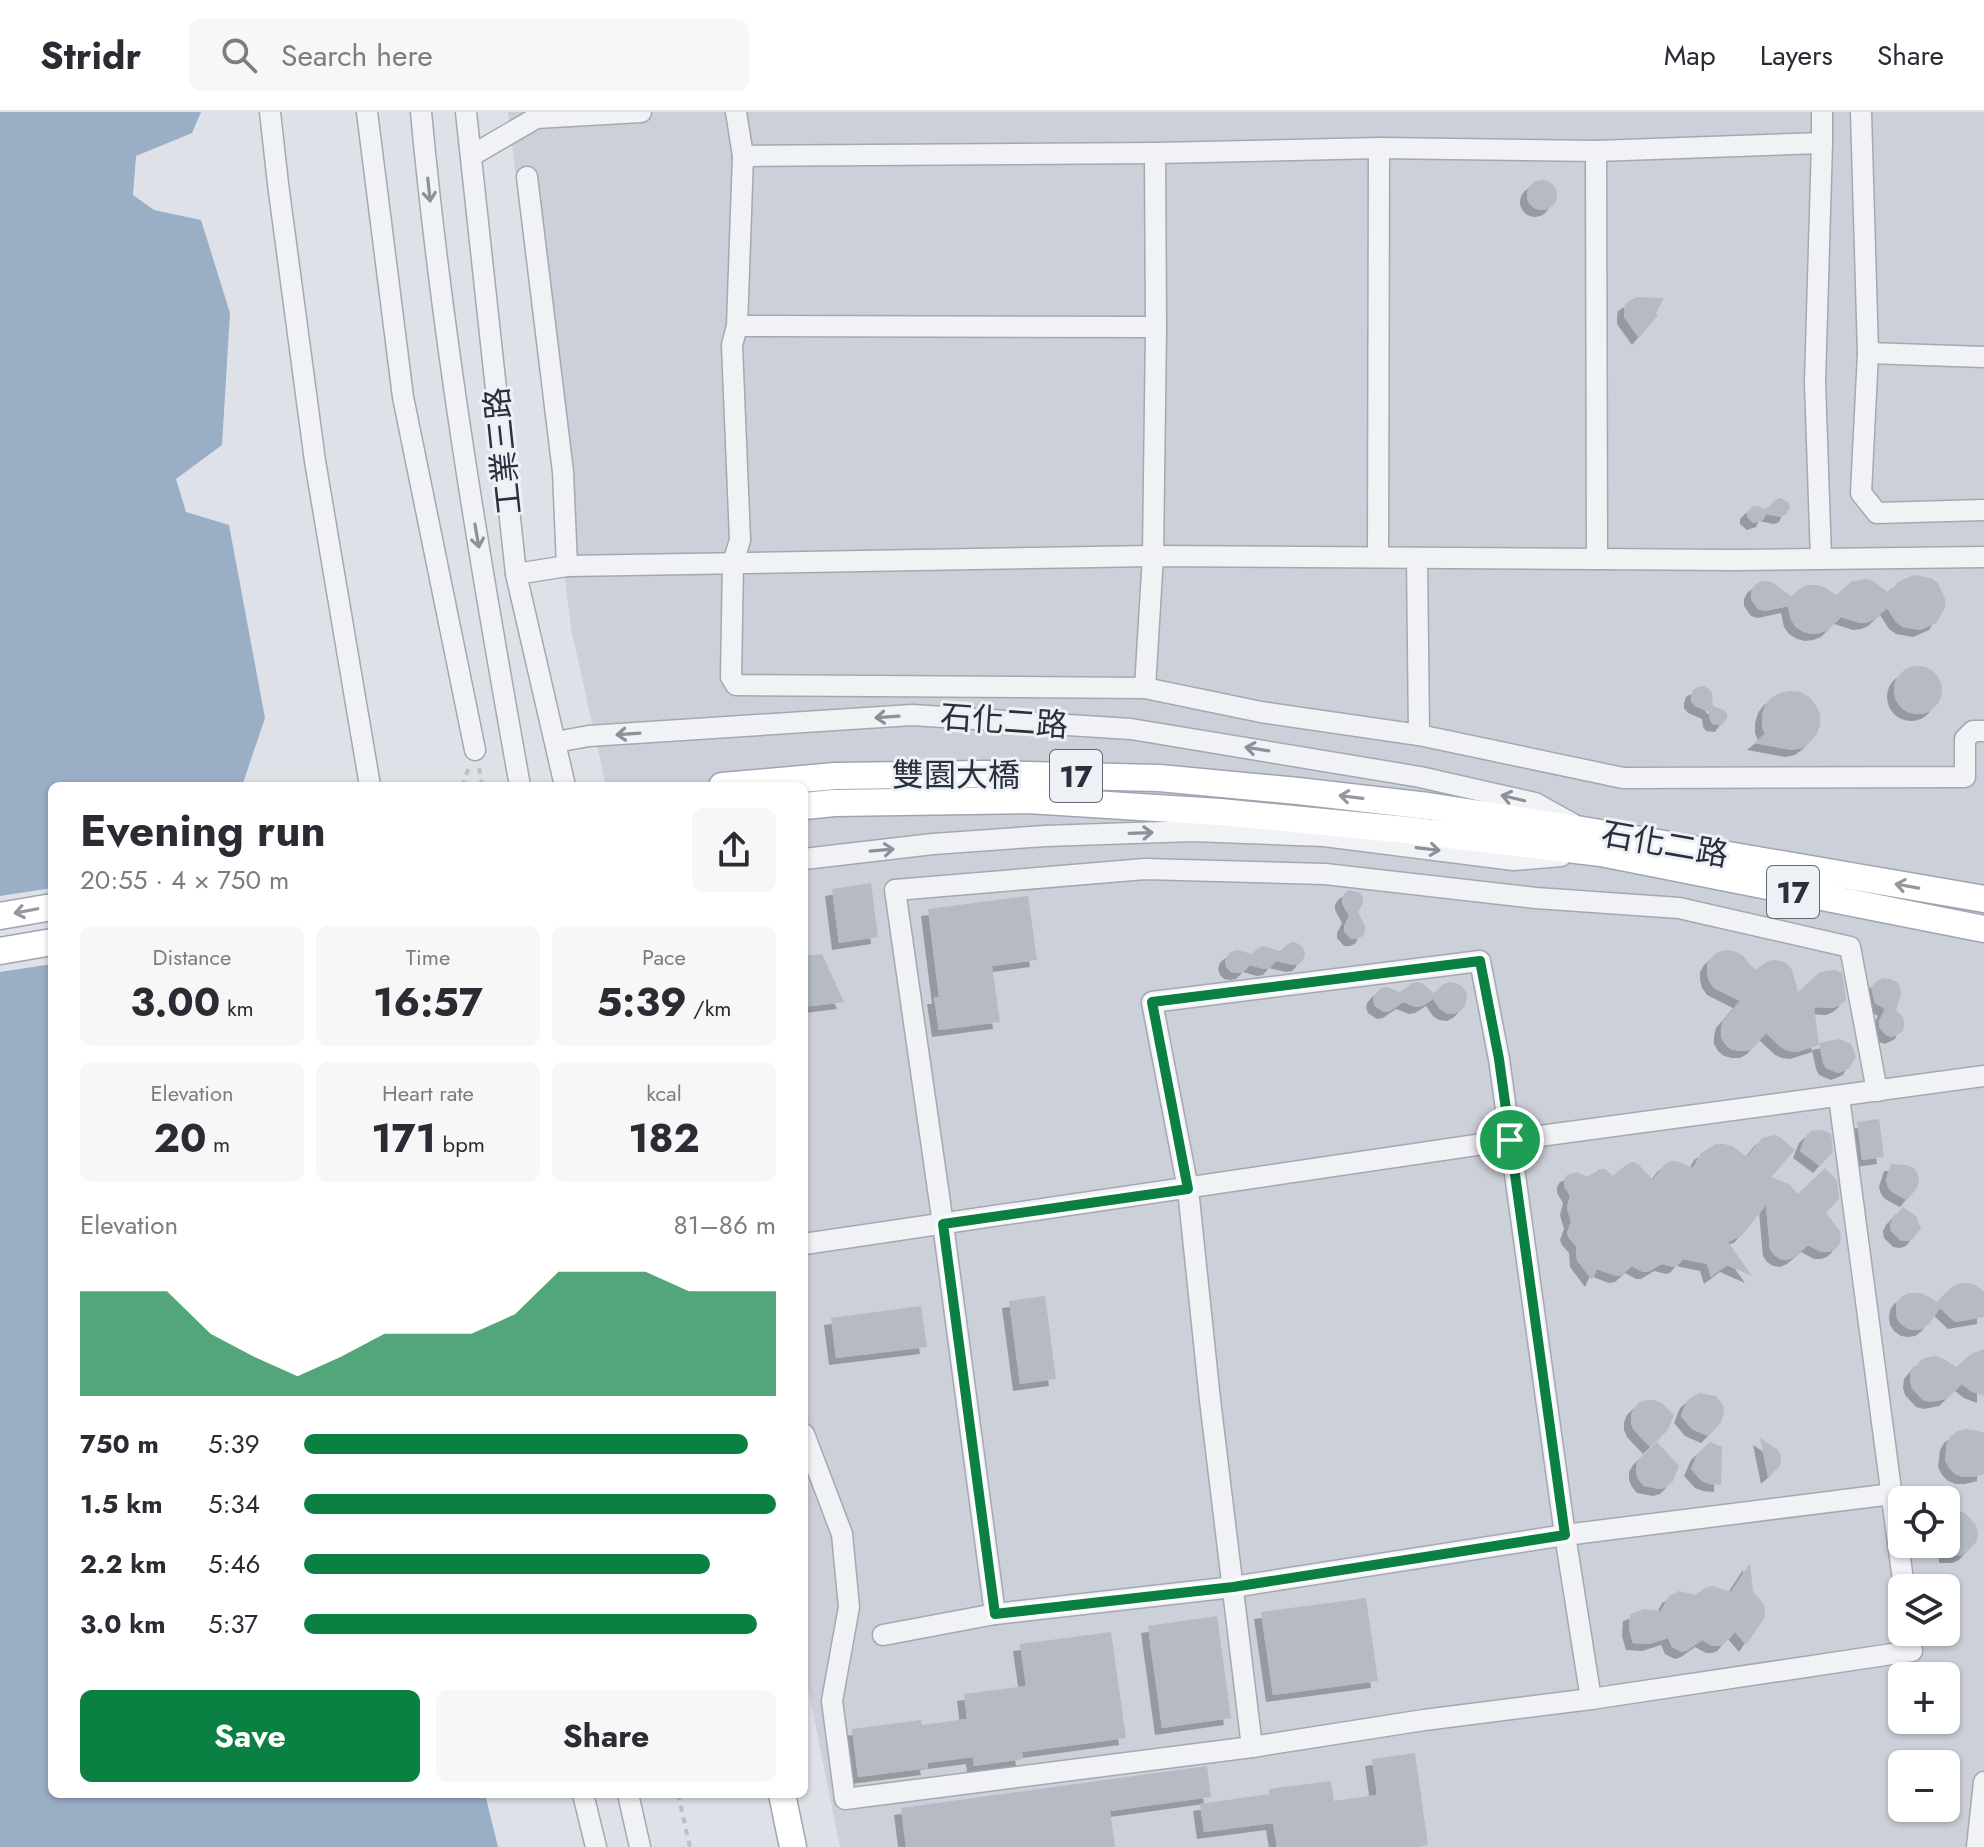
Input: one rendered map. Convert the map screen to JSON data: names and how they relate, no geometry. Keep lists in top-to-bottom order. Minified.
{"streets":{"main road":["石化二路","雙園大橋","17"],"street":["工業三路"]},"crossings":[["工業三路","石化二路"],["石化二路","雙園大橋"]],"page":{"header":"Stridr","search":"Search here","nav":["Map","Layers","Share"],"heading":["Evening run","20:55 · 4 × 750 m"],"stats":[["Distance","3.00 km"],["Time","16:57"],["Pace","5:39 /km"],["Elevation","20 m"],["Heart rate","171 bpm"],["kcal","182"]],"chart":["Elevation","81–86 m"],"list":[{"name":"750 m","note":"5:39"},{"name":"1.5 km","note":"5:34"},{"name":"2.2 km","note":"5:46"},{"name":"3.0 km","note":"5:37"}],"map_buttons":["+","−"],"buttons":["Save","Share"]}}
